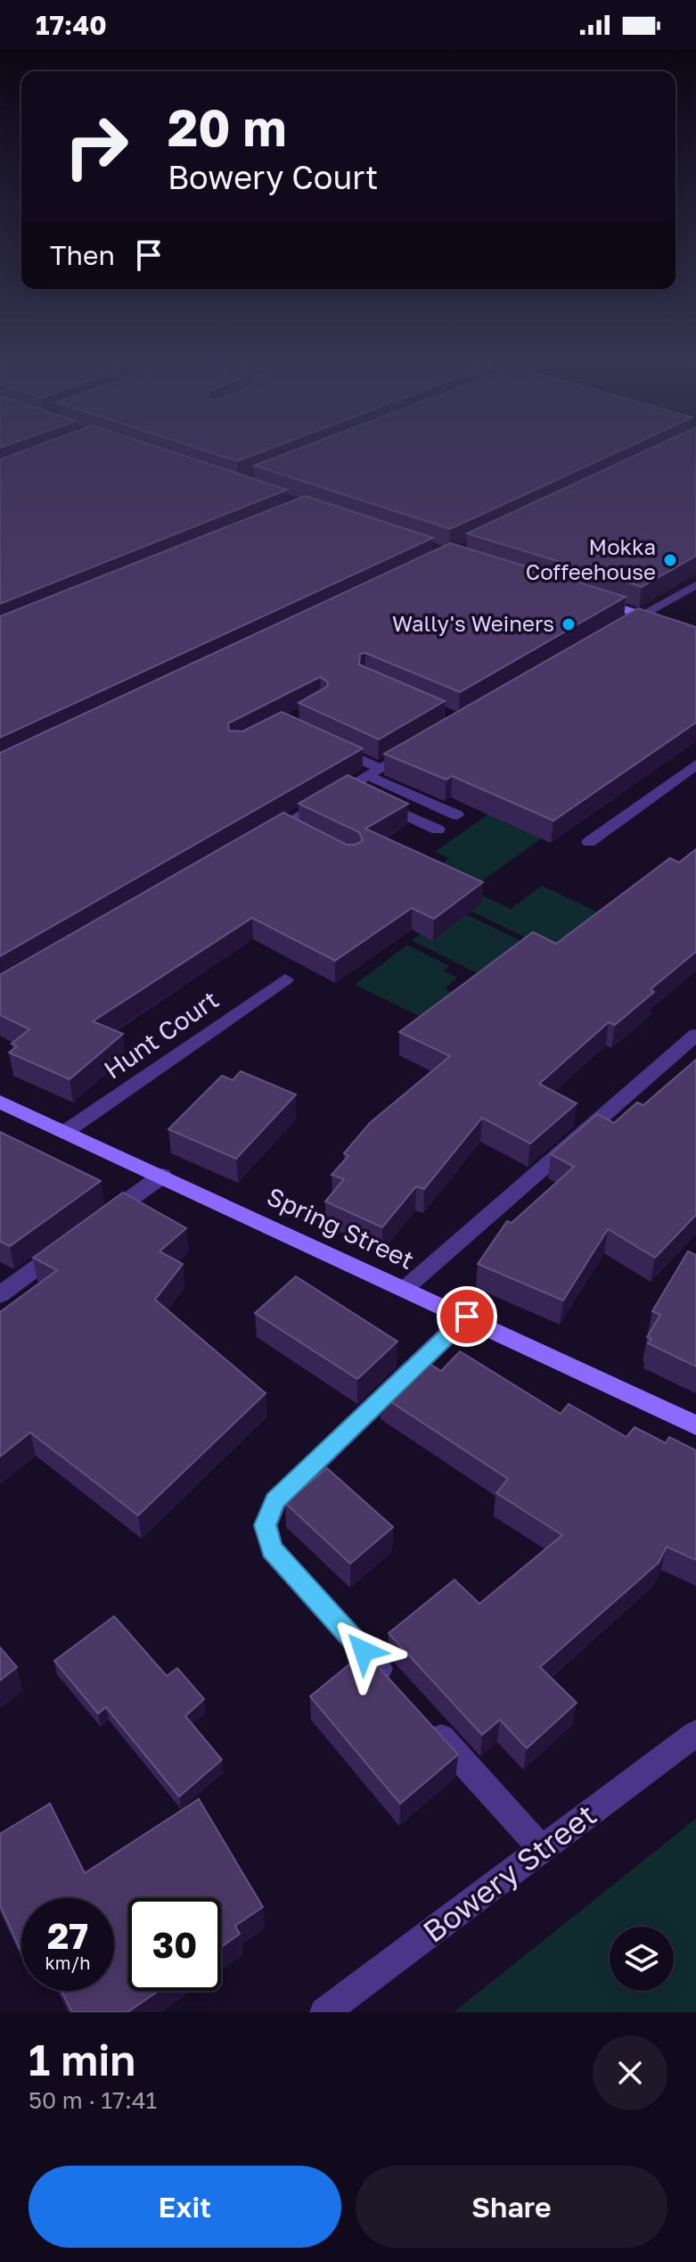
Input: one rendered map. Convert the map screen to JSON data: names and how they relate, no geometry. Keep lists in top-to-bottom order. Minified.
{"streets":{"main road":["Spring Street"],"street":["Hunt Court","Bowery Street"]},"crossings":[["Hunt Court","Spring Street"]],"places":["Mokka Coffeehouse","Wally's Weiners"],"page":{"status":"17:40","turn":["20 m","Bowery Court"],"then":"Then","speed":"27 km/h","limit":"30","heading":["1 min","50 m · 17:41"],"buttons":["Exit","Share"]}}
